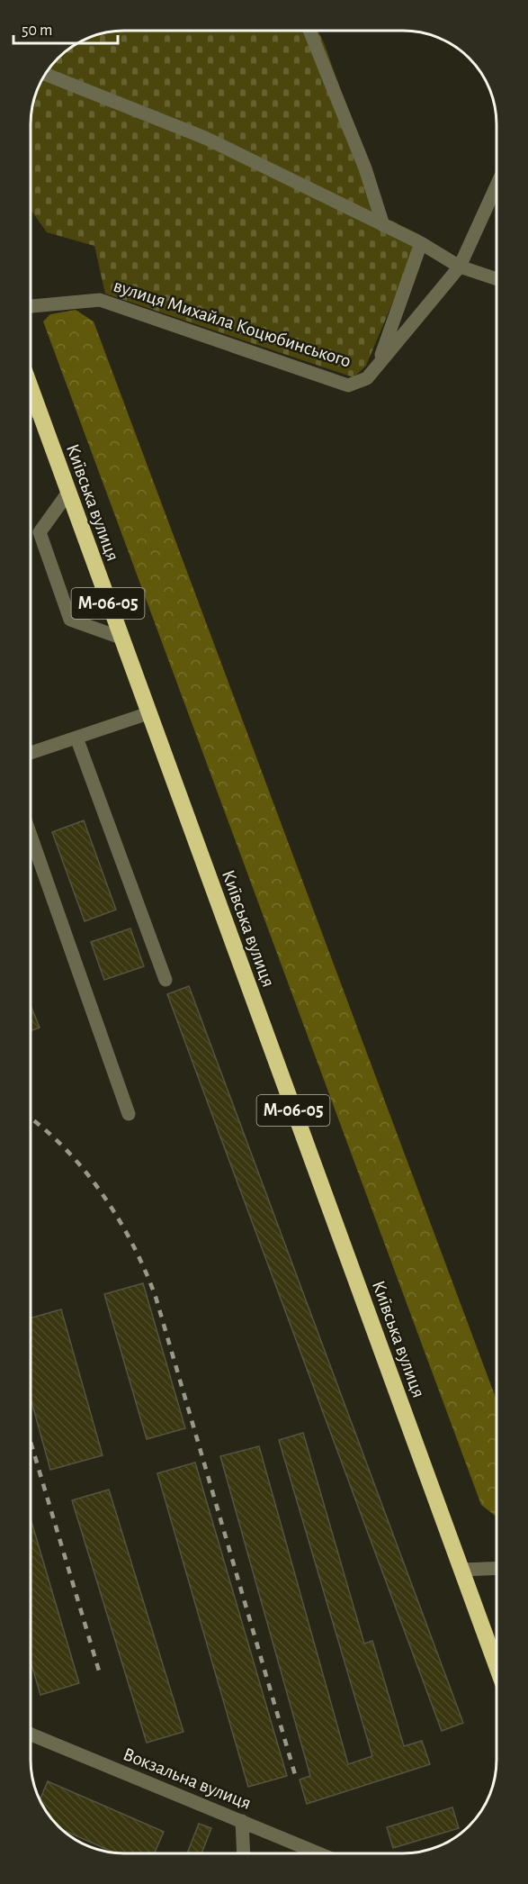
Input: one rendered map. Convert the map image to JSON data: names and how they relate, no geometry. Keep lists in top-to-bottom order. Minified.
{"streets":{"highway":["Київська вулиця","М-06-05"],"street":["вулиця Михайла Коцюбинського","Вокзальна вулиця"]},"crossings":[["Київська вулиця","М-06-05"]],"scale_bar":"50 m"}
